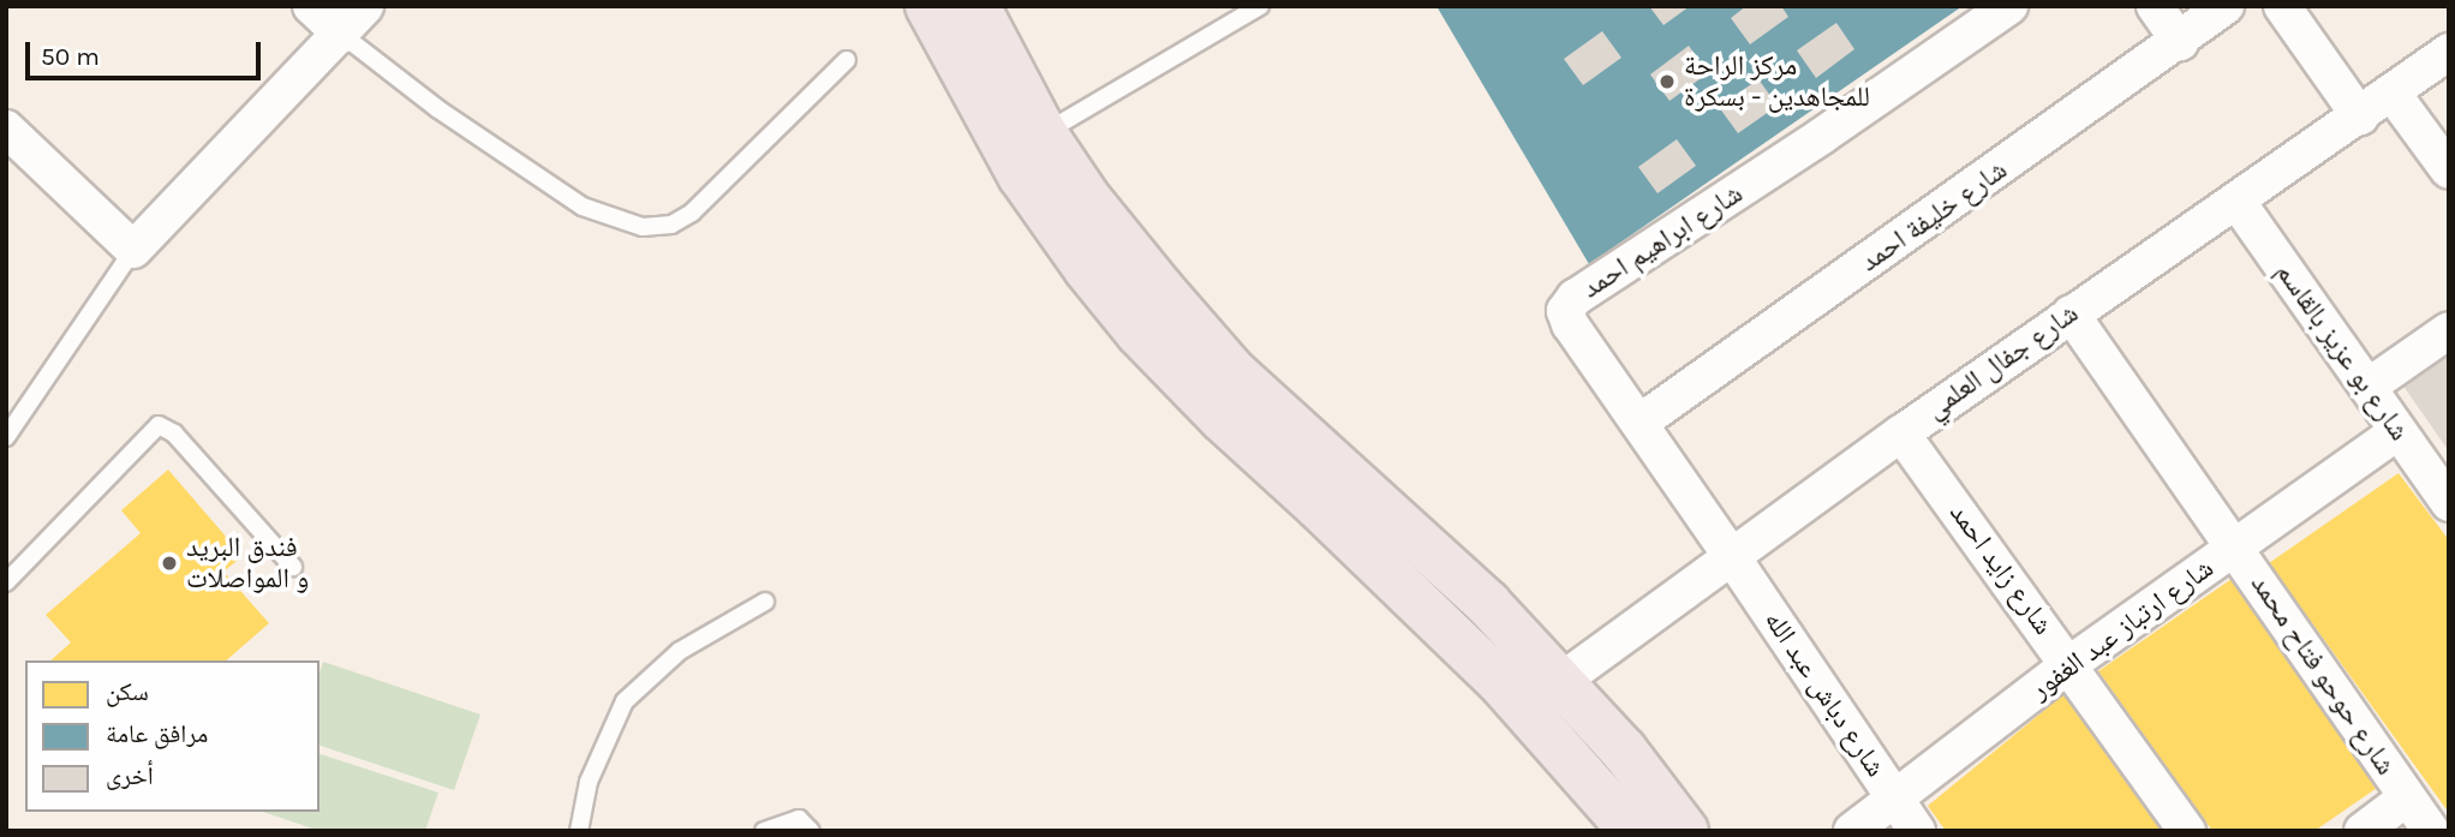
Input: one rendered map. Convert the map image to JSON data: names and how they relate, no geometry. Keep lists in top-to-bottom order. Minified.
{"streets":{"street":["شارع خليفة احمد","شارع ابراهيم احمد","شارع بو عزيز بالقاسم","شارع جفال العلمي","شارع زايد احمد","شارع ارتباز عبد الغفور","شارع حوحو فتاح محمد","شارع دباش عبد الله"]},"crossings":[["شارع خليفة احمد","شارع ابراهيم احمد"],["شارع ابراهيم احمد","شارع جفال العلمي"],["شارع ابراهيم احمد","شارع دباش عبد الله"],["شارع بو عزيز بالقاسم","شارع جفال العلمي"],["شارع بو عزيز بالقاسم","شارع ارتباز عبد الغفور"],["شارع جفال العلمي","شارع زايد احمد"],["شارع جفال العلمي","شارع حوحو فتاح محمد"],["شارع جفال العلمي","شارع دباش عبد الله"],["شارع زايد احمد","شارع ارتباز عبد الغفور"],["شارع ارتباز عبد الغفور","شارع حوحو فتاح محمد"],["شارع ارتباز عبد الغفور","شارع دباش عبد الله"]],"places":["مركز الراحة للمجاهدين - بسكرة","فندق البريد و المواصلات"],"legend":["سكن","مرافق عامة","أخرى"],"scale_bar":"50 m"}
